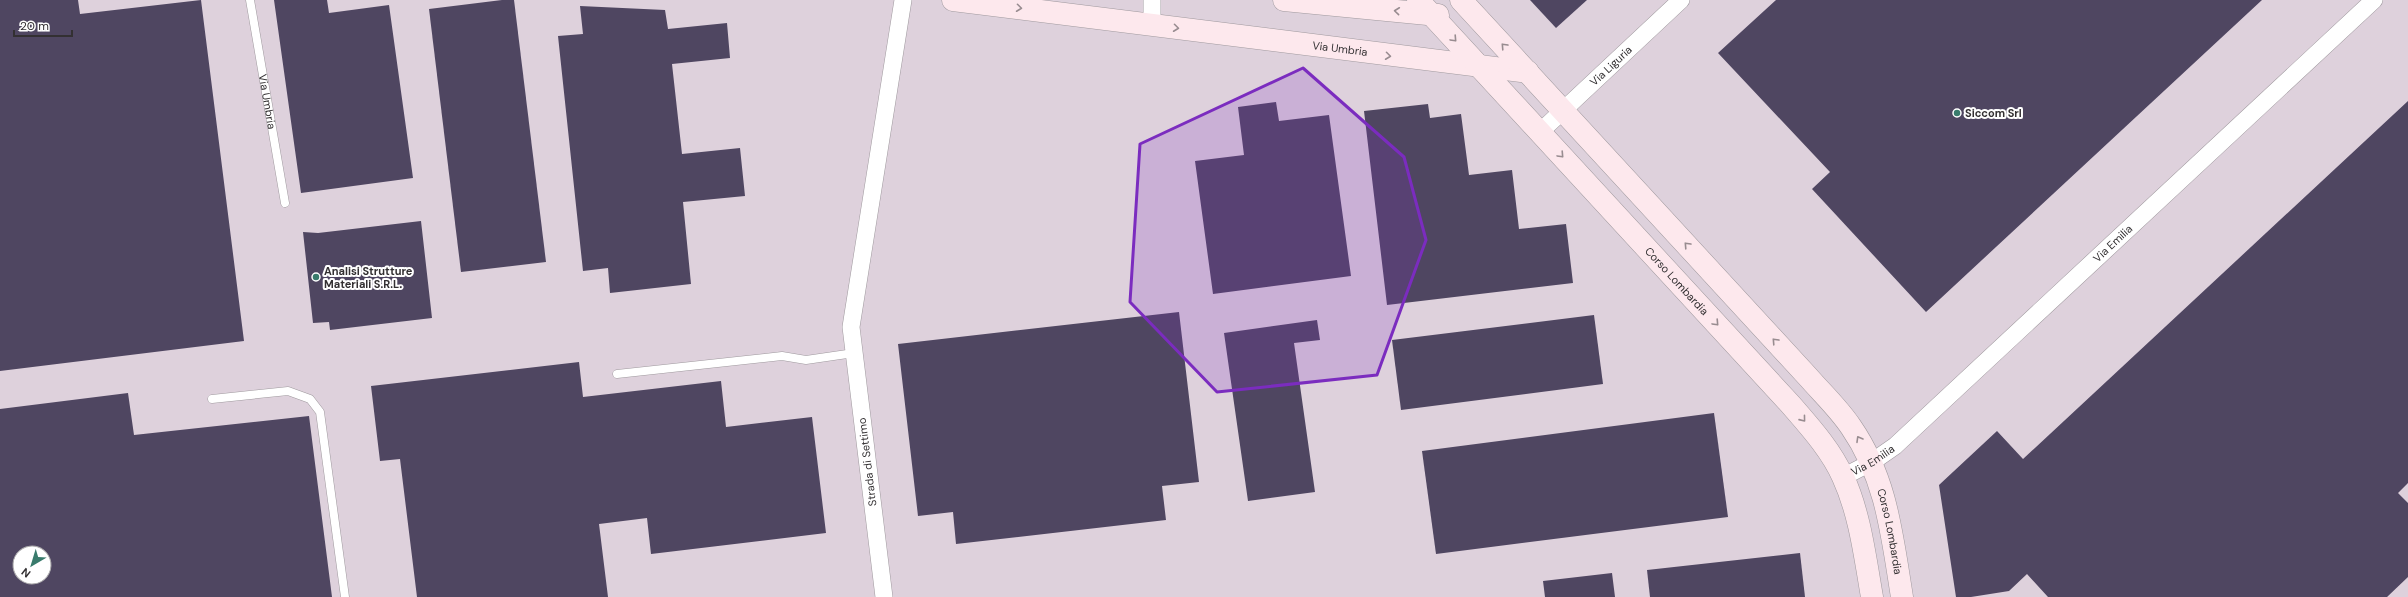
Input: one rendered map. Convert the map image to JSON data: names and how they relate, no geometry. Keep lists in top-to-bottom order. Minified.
{"streets":{"street":["Via Umbria","Via Liguria","Via Emilia","Corso Lombardia","Strada di Settimo"]},"crossings":[["Via Umbria","Corso Lombardia"],["Via Liguria","Corso Lombardia"],["Via Emilia","Corso Lombardia"]],"one_way":["Via Umbria"],"places":["Siccom Srl","Analisi Strutture Materiali S.R.L."],"scale_bar":"20 m","north":"bottom left"}
